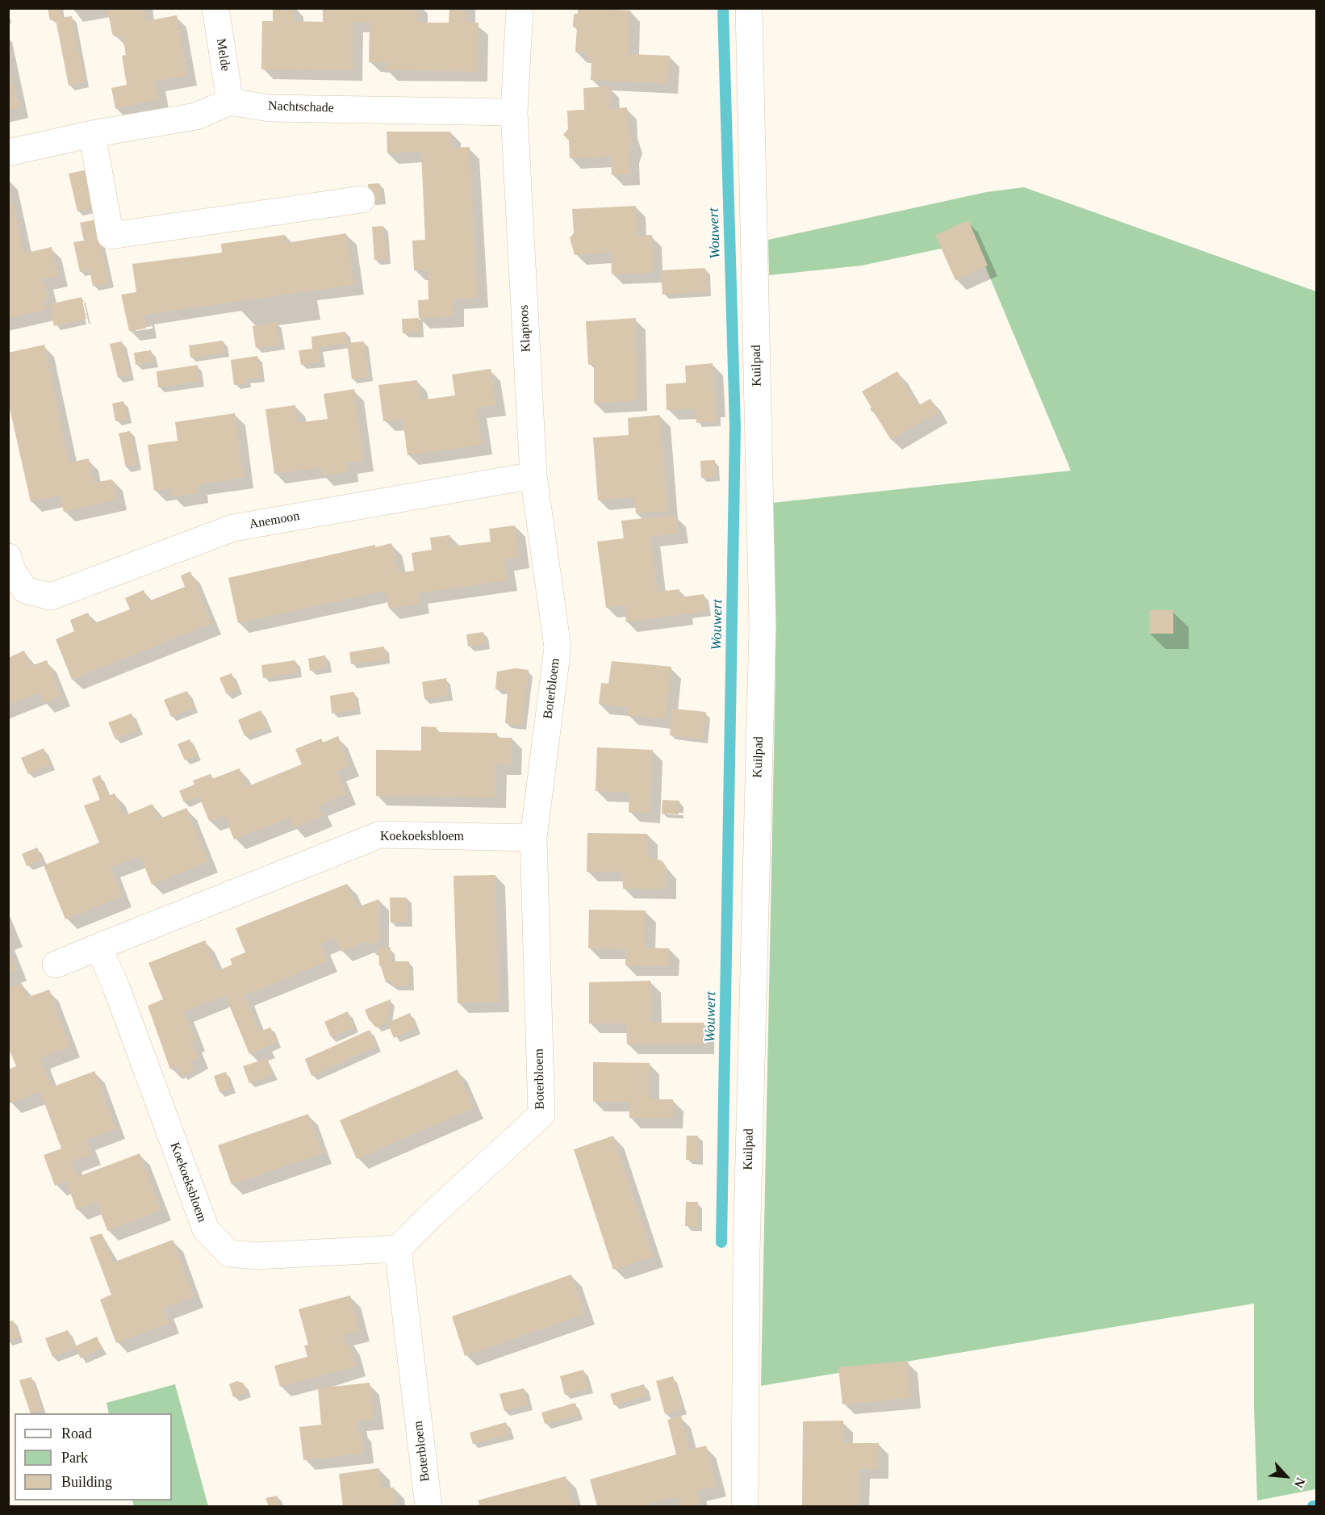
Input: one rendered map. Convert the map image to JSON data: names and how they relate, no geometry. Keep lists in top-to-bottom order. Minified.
{"streets":{"street":["Melde","Nachtschade","Klaproos","Kuilpad","Anemoon","Boterbloem","Koekoeksbloem"]},"crossings":[["Melde","Nachtschade"],["Nachtschade","Klaproos"],["Klaproos","Anemoon"],["Klaproos","Boterbloem"],["Boterbloem","Koekoeksbloem"]],"water":["Wouwert"],"legend":["Road","Park","Building"],"north":"bottom right"}
